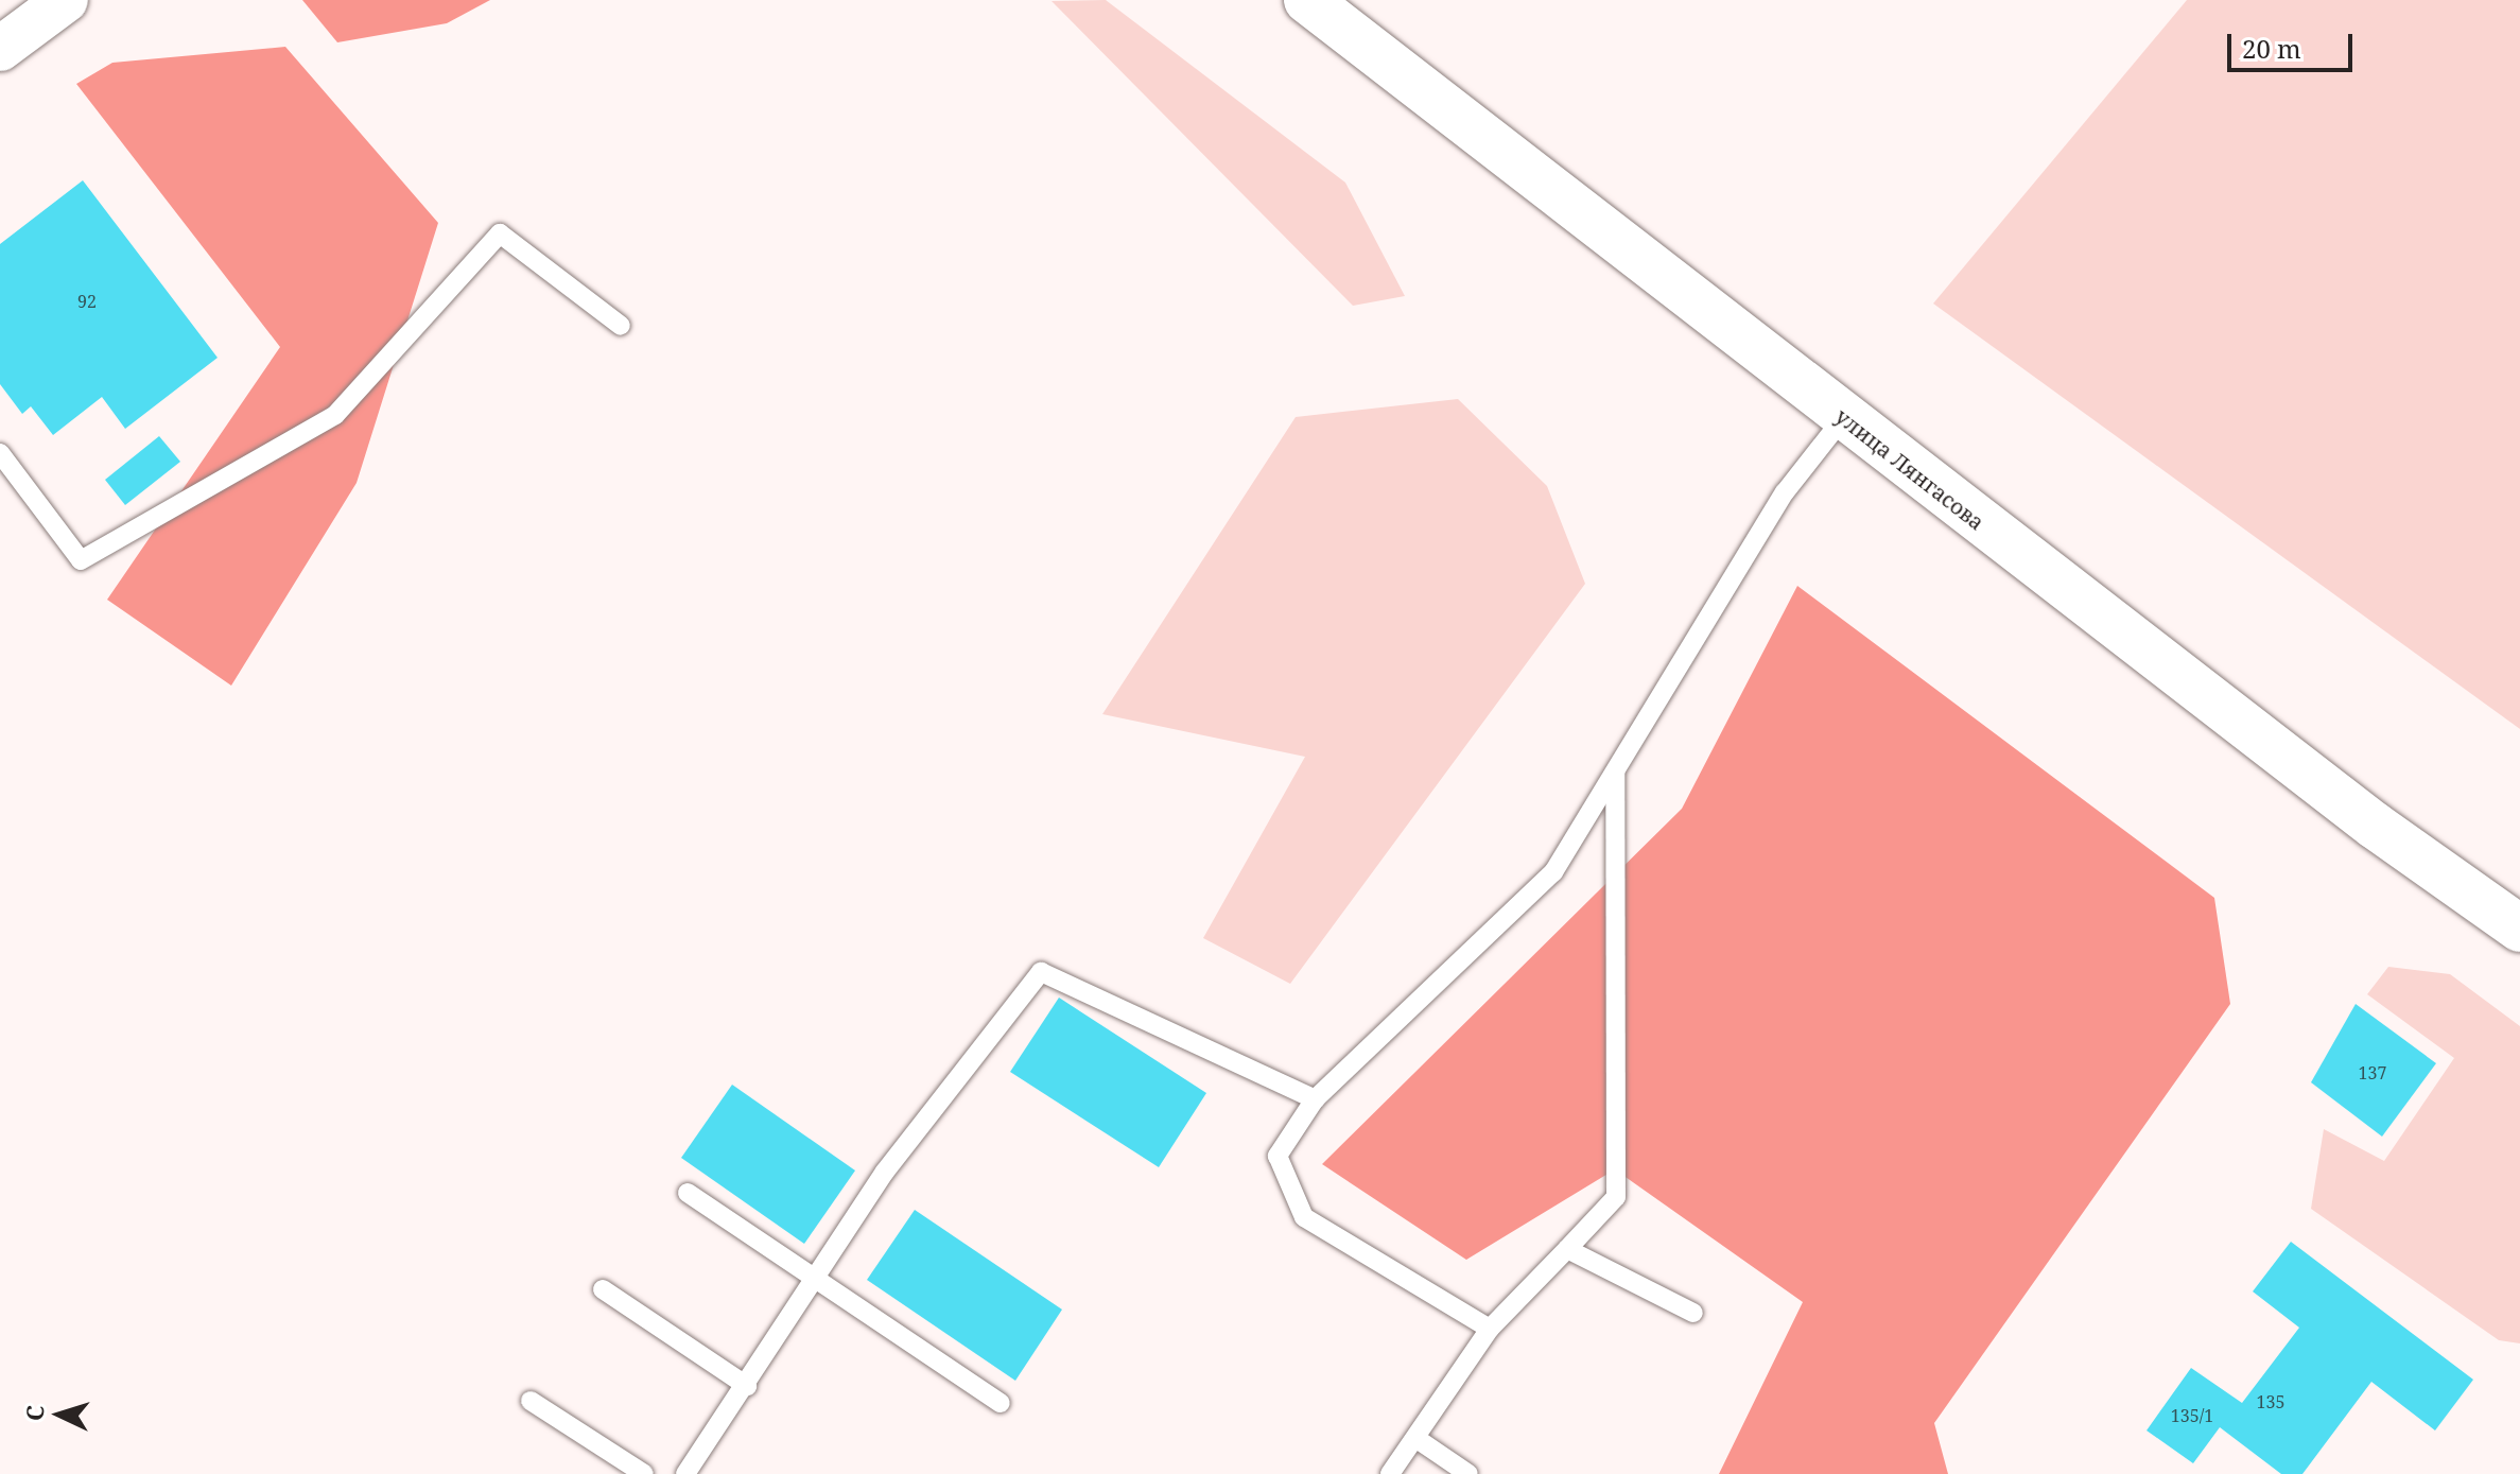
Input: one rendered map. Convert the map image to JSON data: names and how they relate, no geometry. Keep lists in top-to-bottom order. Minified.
{"streets":{"main road":["улица Лянгасова"]},"house_numbers":["92","137","135","135/1"],"scale_bar":"20 m","north":"left"}
